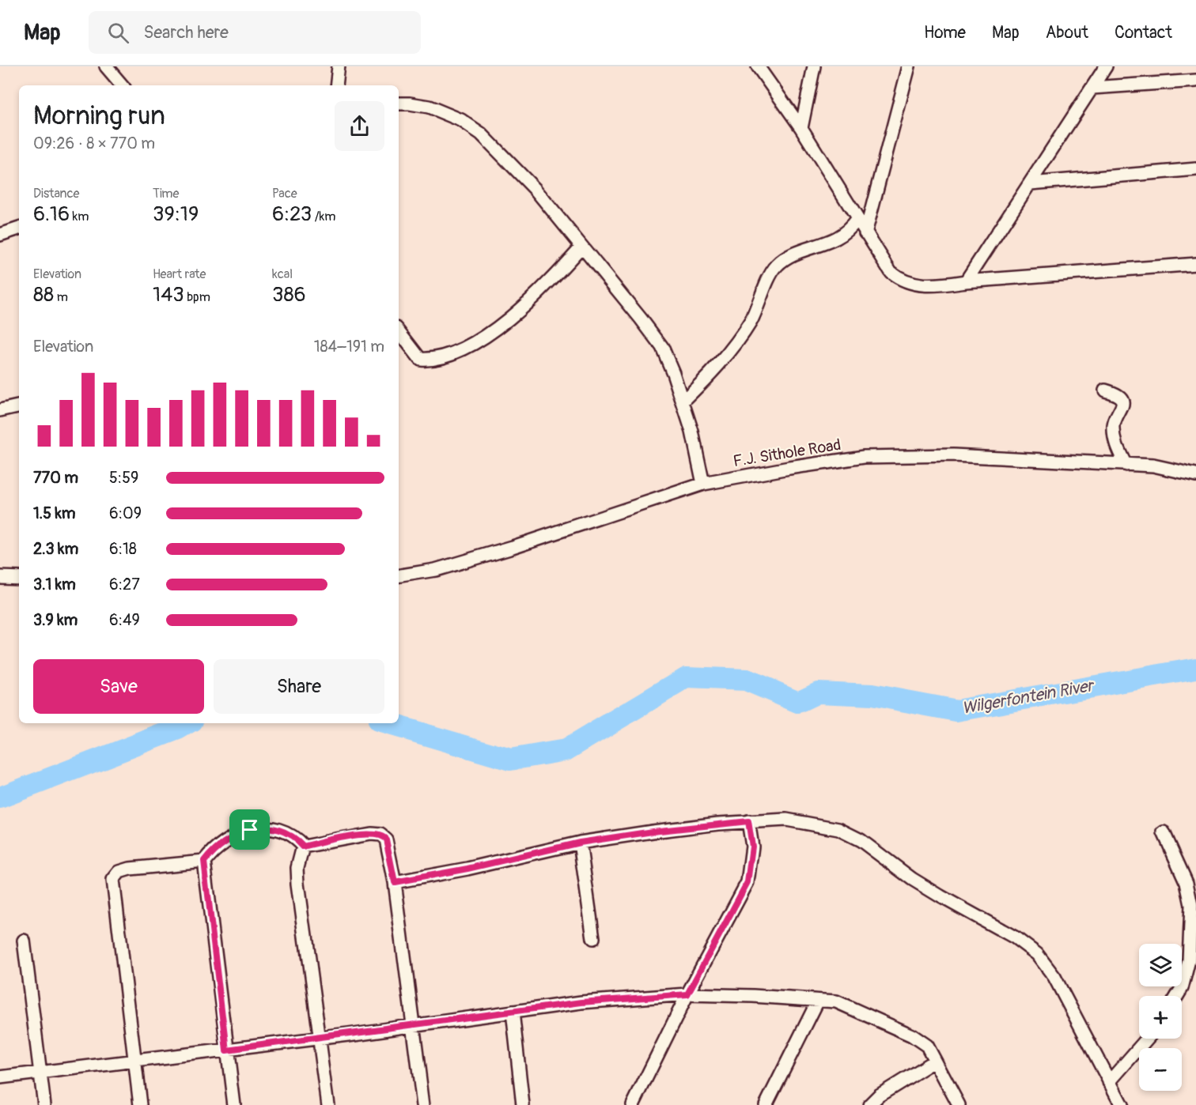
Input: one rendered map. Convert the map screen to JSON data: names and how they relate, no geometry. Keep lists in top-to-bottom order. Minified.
{"streets":{"street":["F.J. Sithole Road"]},"water":["Wilgerfontein River"],"page":{"header":"Map","search":"Search here","nav":["Home","Map","About","Contact"],"heading":["Morning run","09:26 · 8 × 770 m"],"stats":[["Distance","6.16 km"],["Time","39:19"],["Pace","6:23 /km"],["Elevation","88 m"],["Heart rate","143 bpm"],["kcal","386"]],"chart":["Elevation","184–191 m"],"list":[{"name":"770 m","note":"5:59"},{"name":"1.5 km","note":"6:09"},{"name":"2.3 km","note":"6:18"},{"name":"3.1 km","note":"6:27"},{"name":"3.9 km","note":"6:49"}],"buttons":["Save","Share"],"map_buttons":["+","−"]}}
